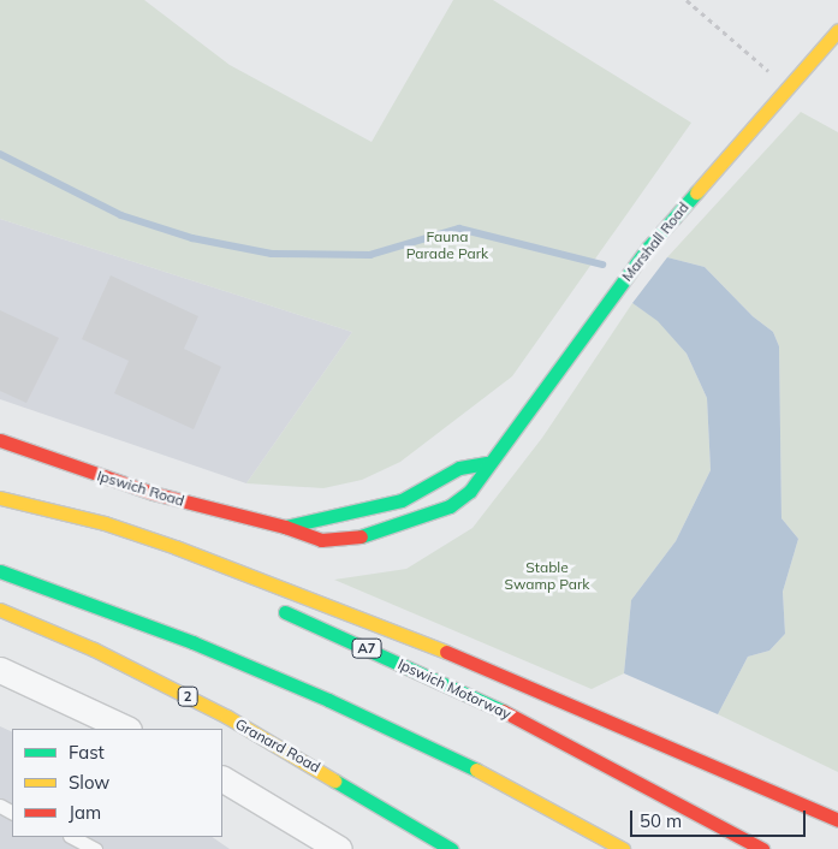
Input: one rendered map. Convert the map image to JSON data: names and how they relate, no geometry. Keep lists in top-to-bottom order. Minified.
{"streets":{"main road":["Marshall Road","Ipswich Road","A7","Ipswich Motorway","2","Granard Road"]},"crossings":[["Marshall Road","Ipswich Road"]],"parks":["Fauna Parade Park","Stable Swamp Park"],"legend":["Fast","Slow","Jam"],"scale_bar":"50 m"}
